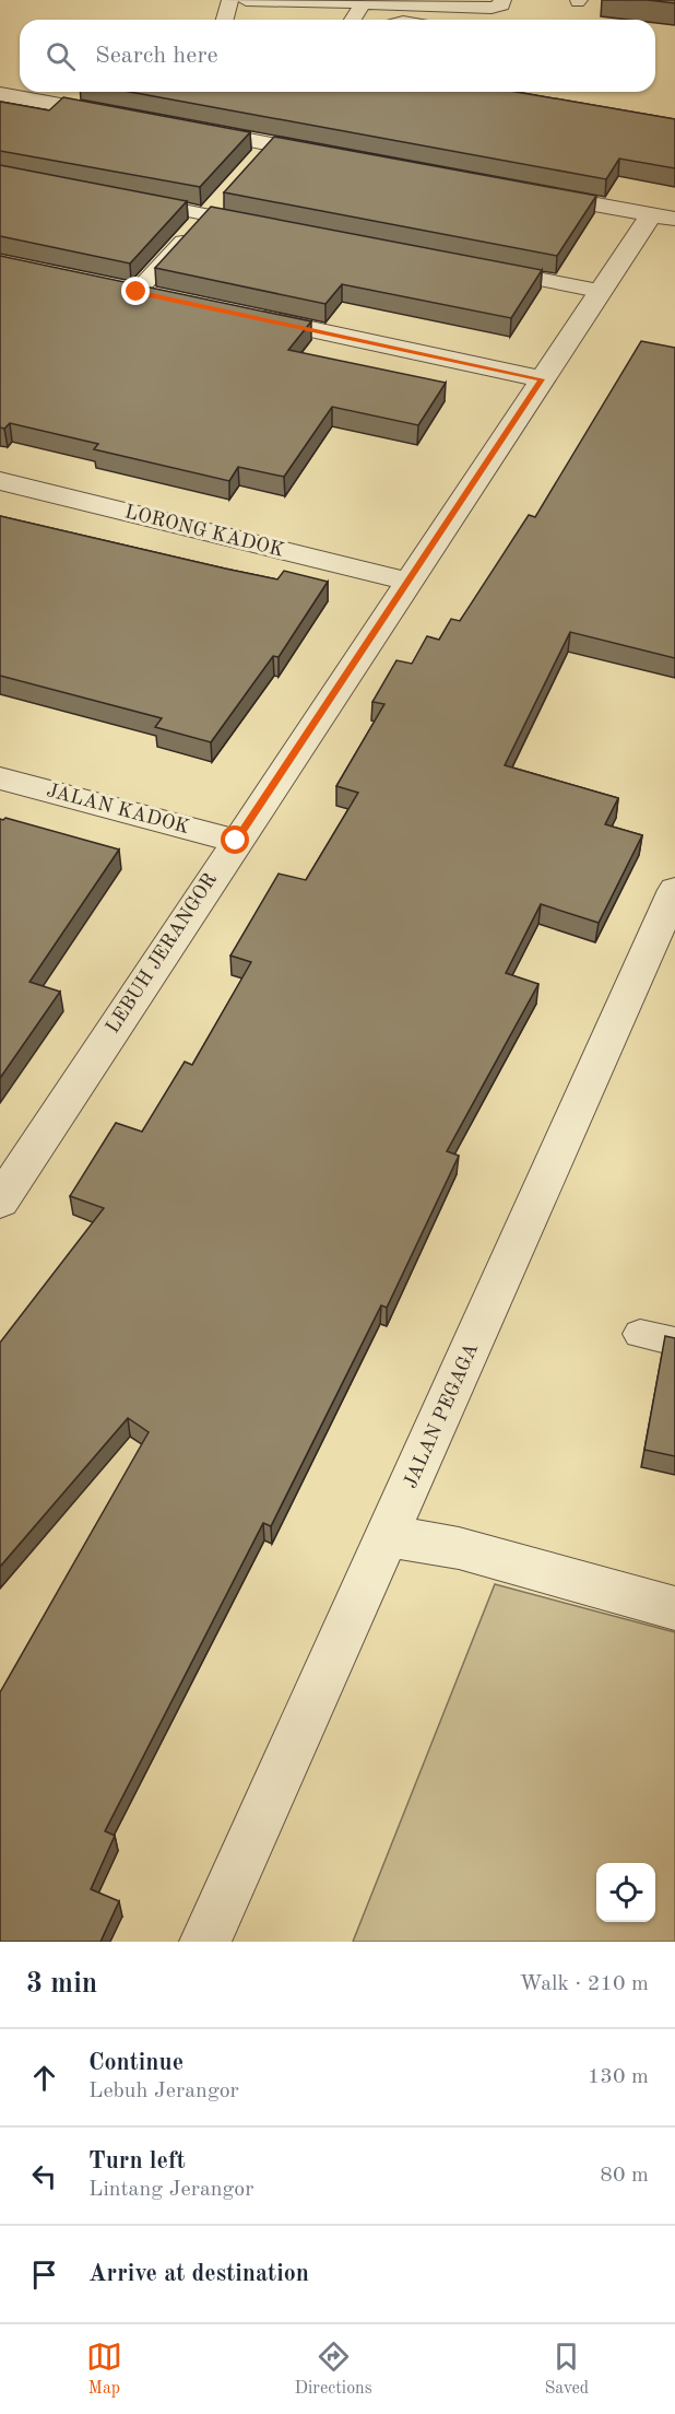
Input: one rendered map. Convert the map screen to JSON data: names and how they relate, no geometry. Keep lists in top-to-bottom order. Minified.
{"streets":{"street":["LORONG KADOK","JALAN KADOK","LEBUH JERANGOR","JALAN PEGAGA"]},"crossings":[["LORONG KADOK","LEBUH JERANGOR"],["JALAN KADOK","LEBUH JERANGOR"]],"page":{"search":"Search here","heading":["3 min","Walk · 210 m"],"list":[["Continue","Lebuh Jerangor","130 m"],["Turn left","Lintang Jerangor","80 m"],"Arrive at destination"],"nav":["Map","Directions","Saved"]}}
